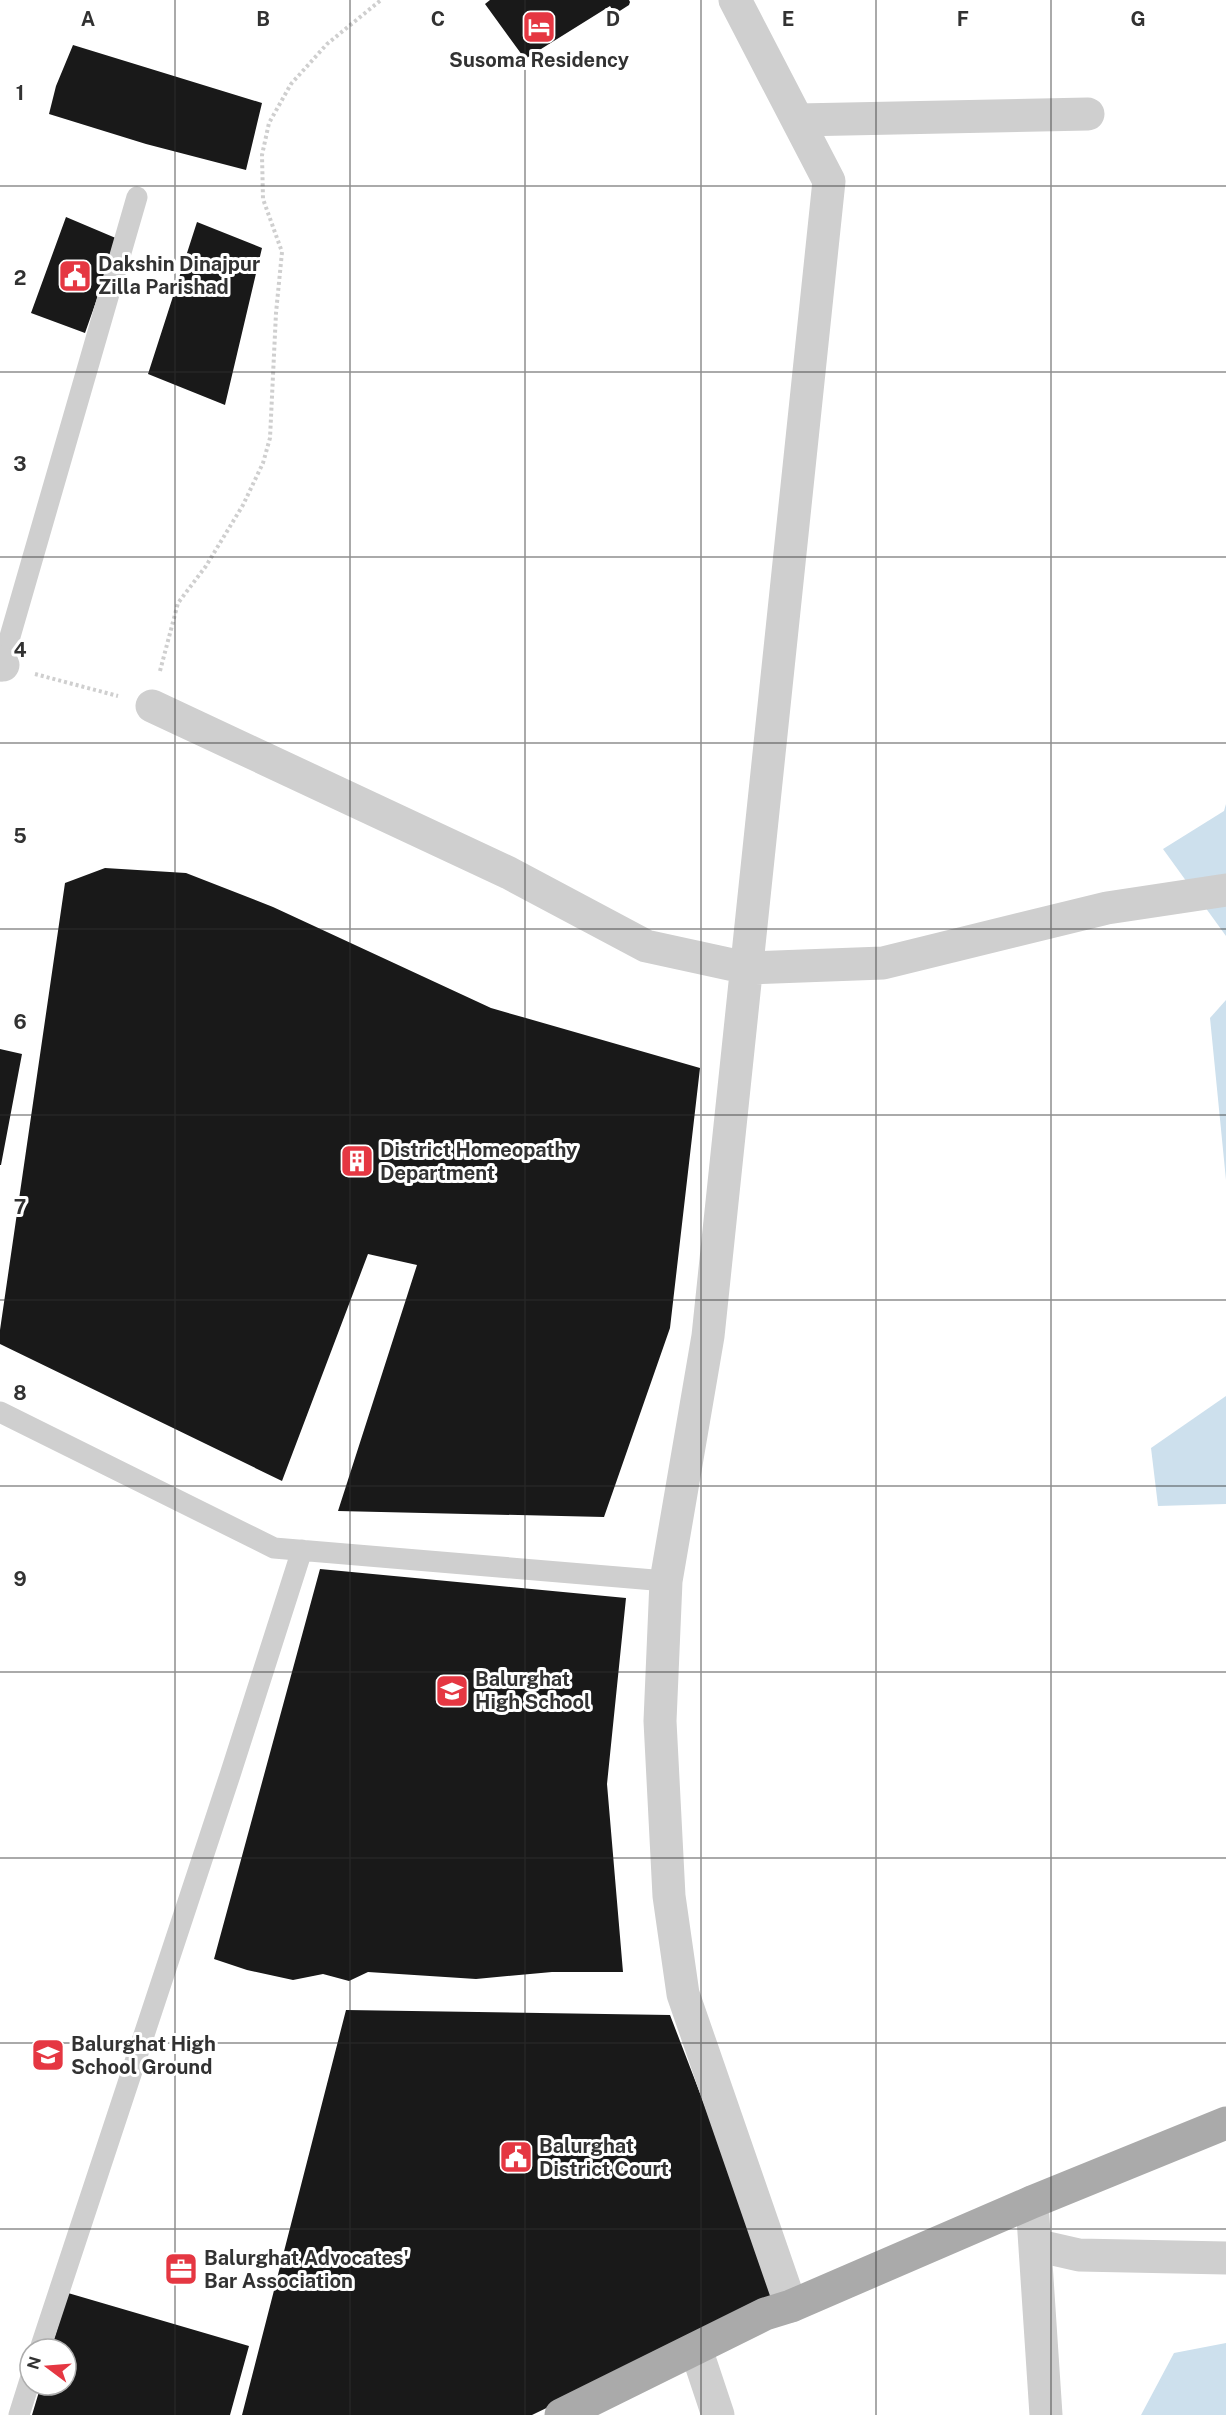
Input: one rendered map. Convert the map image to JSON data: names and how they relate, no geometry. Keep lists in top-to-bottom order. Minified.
{"places":{"hotel":["Susoma Residency"],"public building":["Dakshin Dinajpur Zilla Parishad","Balurghat District Court"],"building":["District Homeopathy Department"],"school or university":["Balurghat High School","Balurghat High School Ground"],"office":["Balurghat Advocates' Bar Association"]},"north":"left","grid":{"columns":["A","B","C","D","E","F","G"],"rows":["1","2","3","4","5","6","7","8","9"]}}
